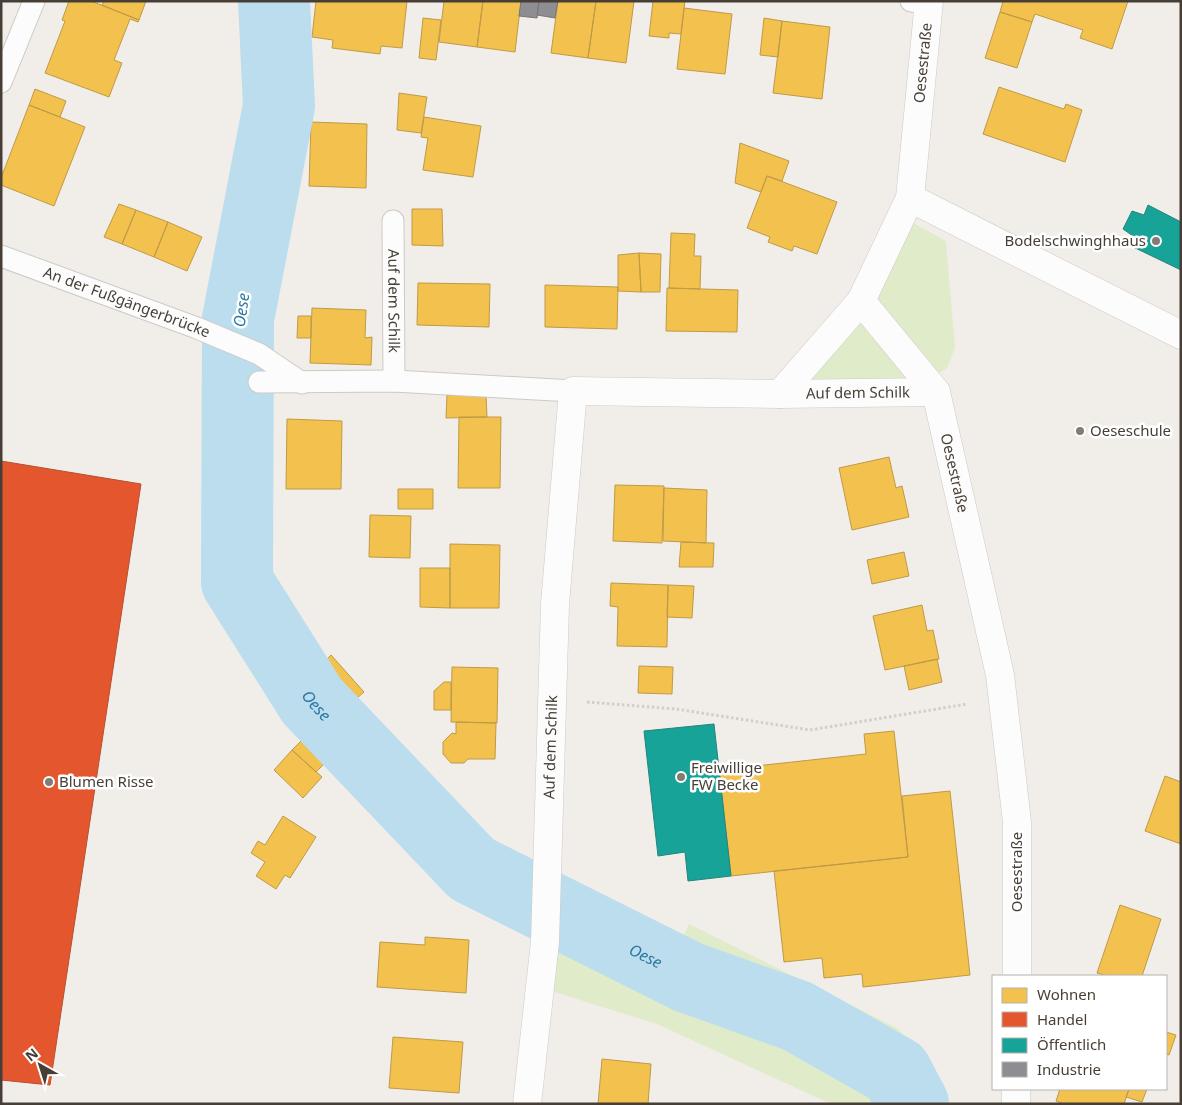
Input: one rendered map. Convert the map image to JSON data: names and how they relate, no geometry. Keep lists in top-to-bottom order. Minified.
{"streets":{"street":["Oesestraße","Auf dem Schilk"],"lane":["An der Fußgängerbrücke"]},"crossings":[["Oesestraße","Auf dem Schilk"],["Auf dem Schilk","An der Fußgängerbrücke"]],"water":["Oese"],"places":["Bodelschwinghhaus","Oeseschule","Freiwillige FW Becke","Blumen Risse"],"legend":["Wohnen","Handel","Öffentlich","Industrie"],"north":"top left"}
